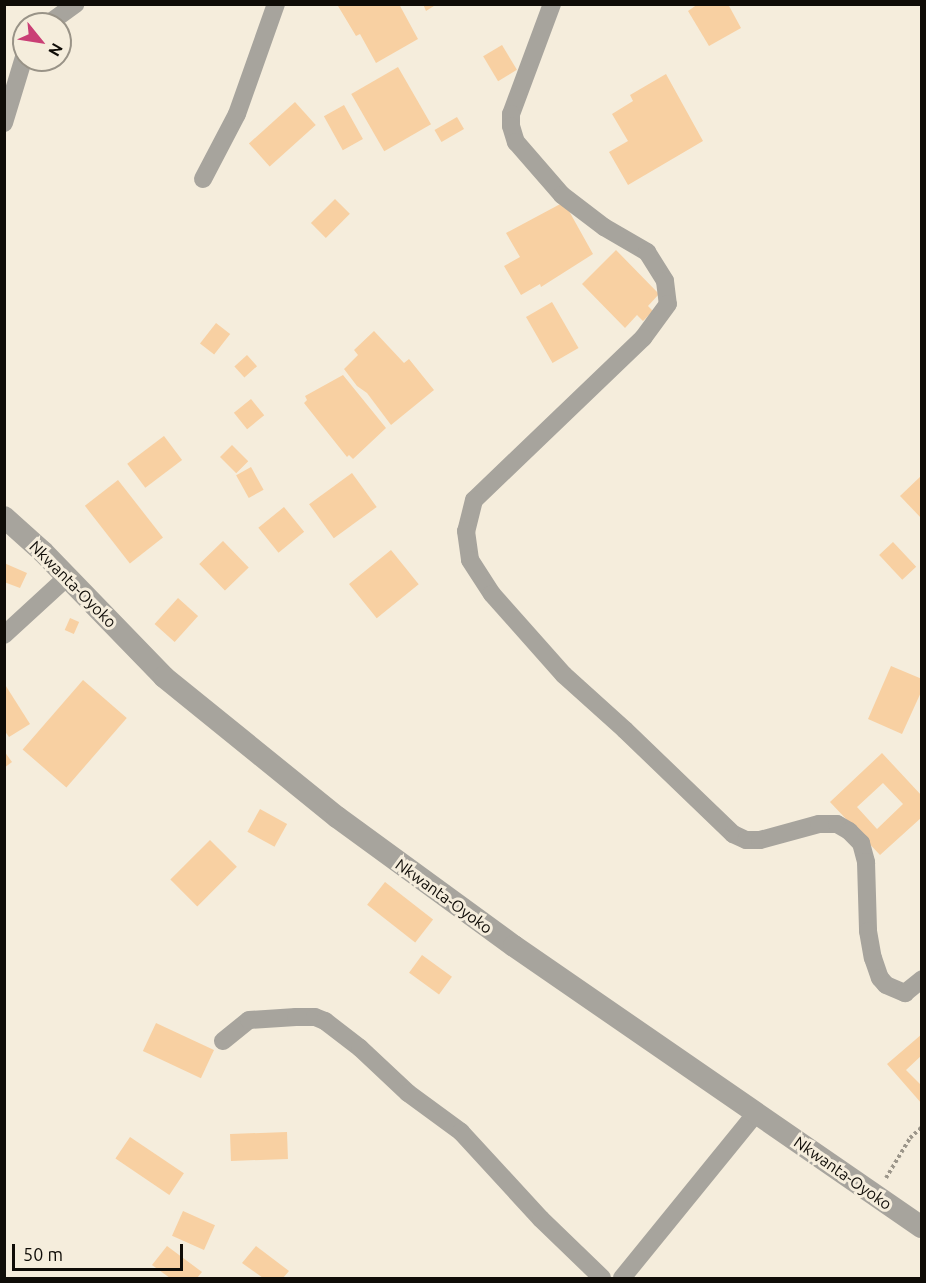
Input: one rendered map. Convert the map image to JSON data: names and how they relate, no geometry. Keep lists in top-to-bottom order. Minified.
{"streets":{"street":["Nkwanta-Oyoko"]},"scale_bar":"50 m","north":"bottom right"}
